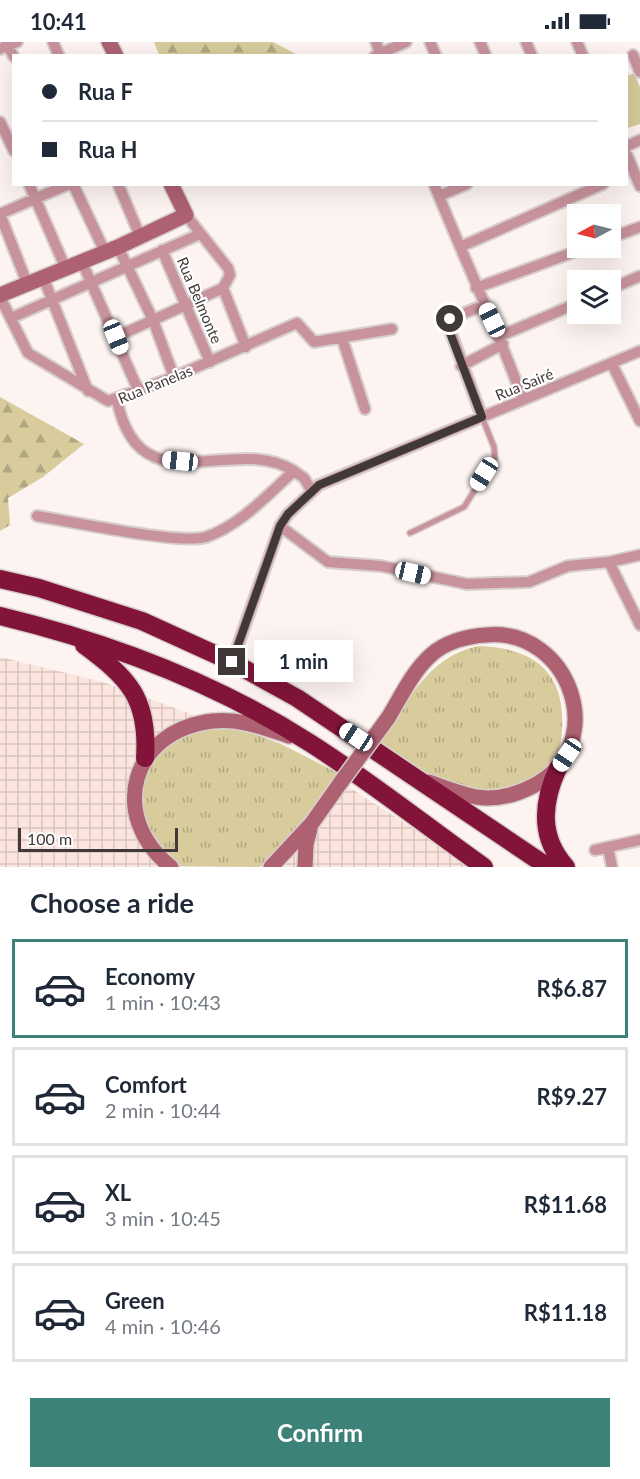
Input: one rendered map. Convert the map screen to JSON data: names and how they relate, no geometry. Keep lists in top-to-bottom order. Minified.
{"streets":{"main road":["Rua Panelas"],"street":["Rua Belmonte","Rua Sairé"]},"crossings":[["Rua Belmonte","Rua Panelas"]],"scale_bar":"100 m","north":"left","page":{"status":"10:41","banner":["Rua F","Rua H"],"bubble":"1 min","scale":"100 m","heading":"Choose a ride","list":[{"name":"Economy","note":"1 min · 10:43","value":"R$6.87"},{"name":"Comfort","note":"2 min · 10:44","value":"R$9.27"},{"name":"XL","note":"3 min · 10:45","value":"R$11.68"},{"name":"Green","note":"4 min · 10:46","value":"R$11.18"}],"buttons":"Confirm"}}
